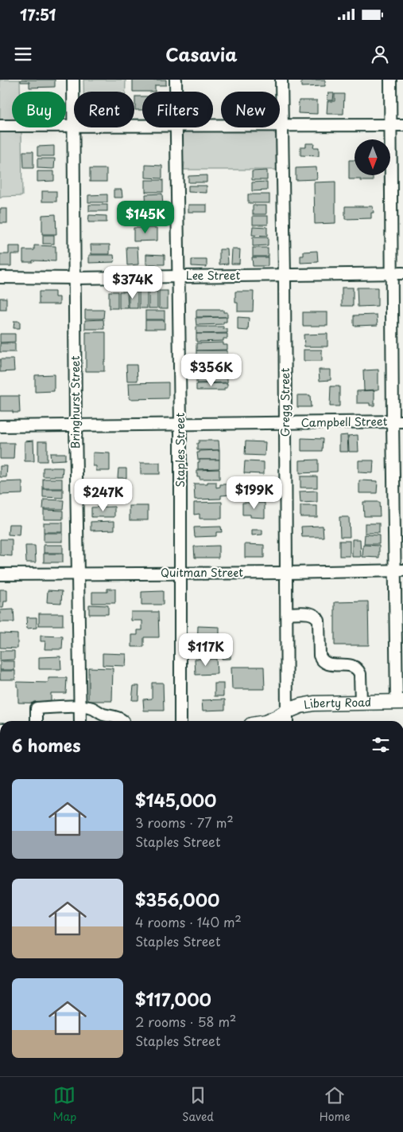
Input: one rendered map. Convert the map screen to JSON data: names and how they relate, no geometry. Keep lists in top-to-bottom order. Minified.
{"streets":{"main road":["Liberty Road"],"street":["Lee Street","Bringhurst Street","Gregg Street","Campbell Street","Staples Street","Quitman Street"]},"crossings":[["Lee Street","Bringhurst Street"],["Lee Street","Gregg Street"],["Lee Street","Staples Street"],["Bringhurst Street","Campbell Street"],["Bringhurst Street","Quitman Street"],["Gregg Street","Campbell Street"],["Gregg Street","Quitman Street"],["Gregg Street","Liberty Road"],["Campbell Street","Staples Street"],["Staples Street","Quitman Street"]],"north":"bottom","page":{"status":"17:51","header":"Casavia","chip":["Buy","Rent","Filters","New"],"price":["$145K","$374K","$356K","$199K","$247K","$117K"],"heading":"6 homes","list":[{"name":"$145,000","note":"3 rooms · 77 m² · Staples Street"},{"name":"$356,000","note":"4 rooms · 140 m² · Staples Street"},{"name":"$117,000","note":"2 rooms · 58 m² · Staples Street"}],"tabs":["Map","Saved","Home"]}}
